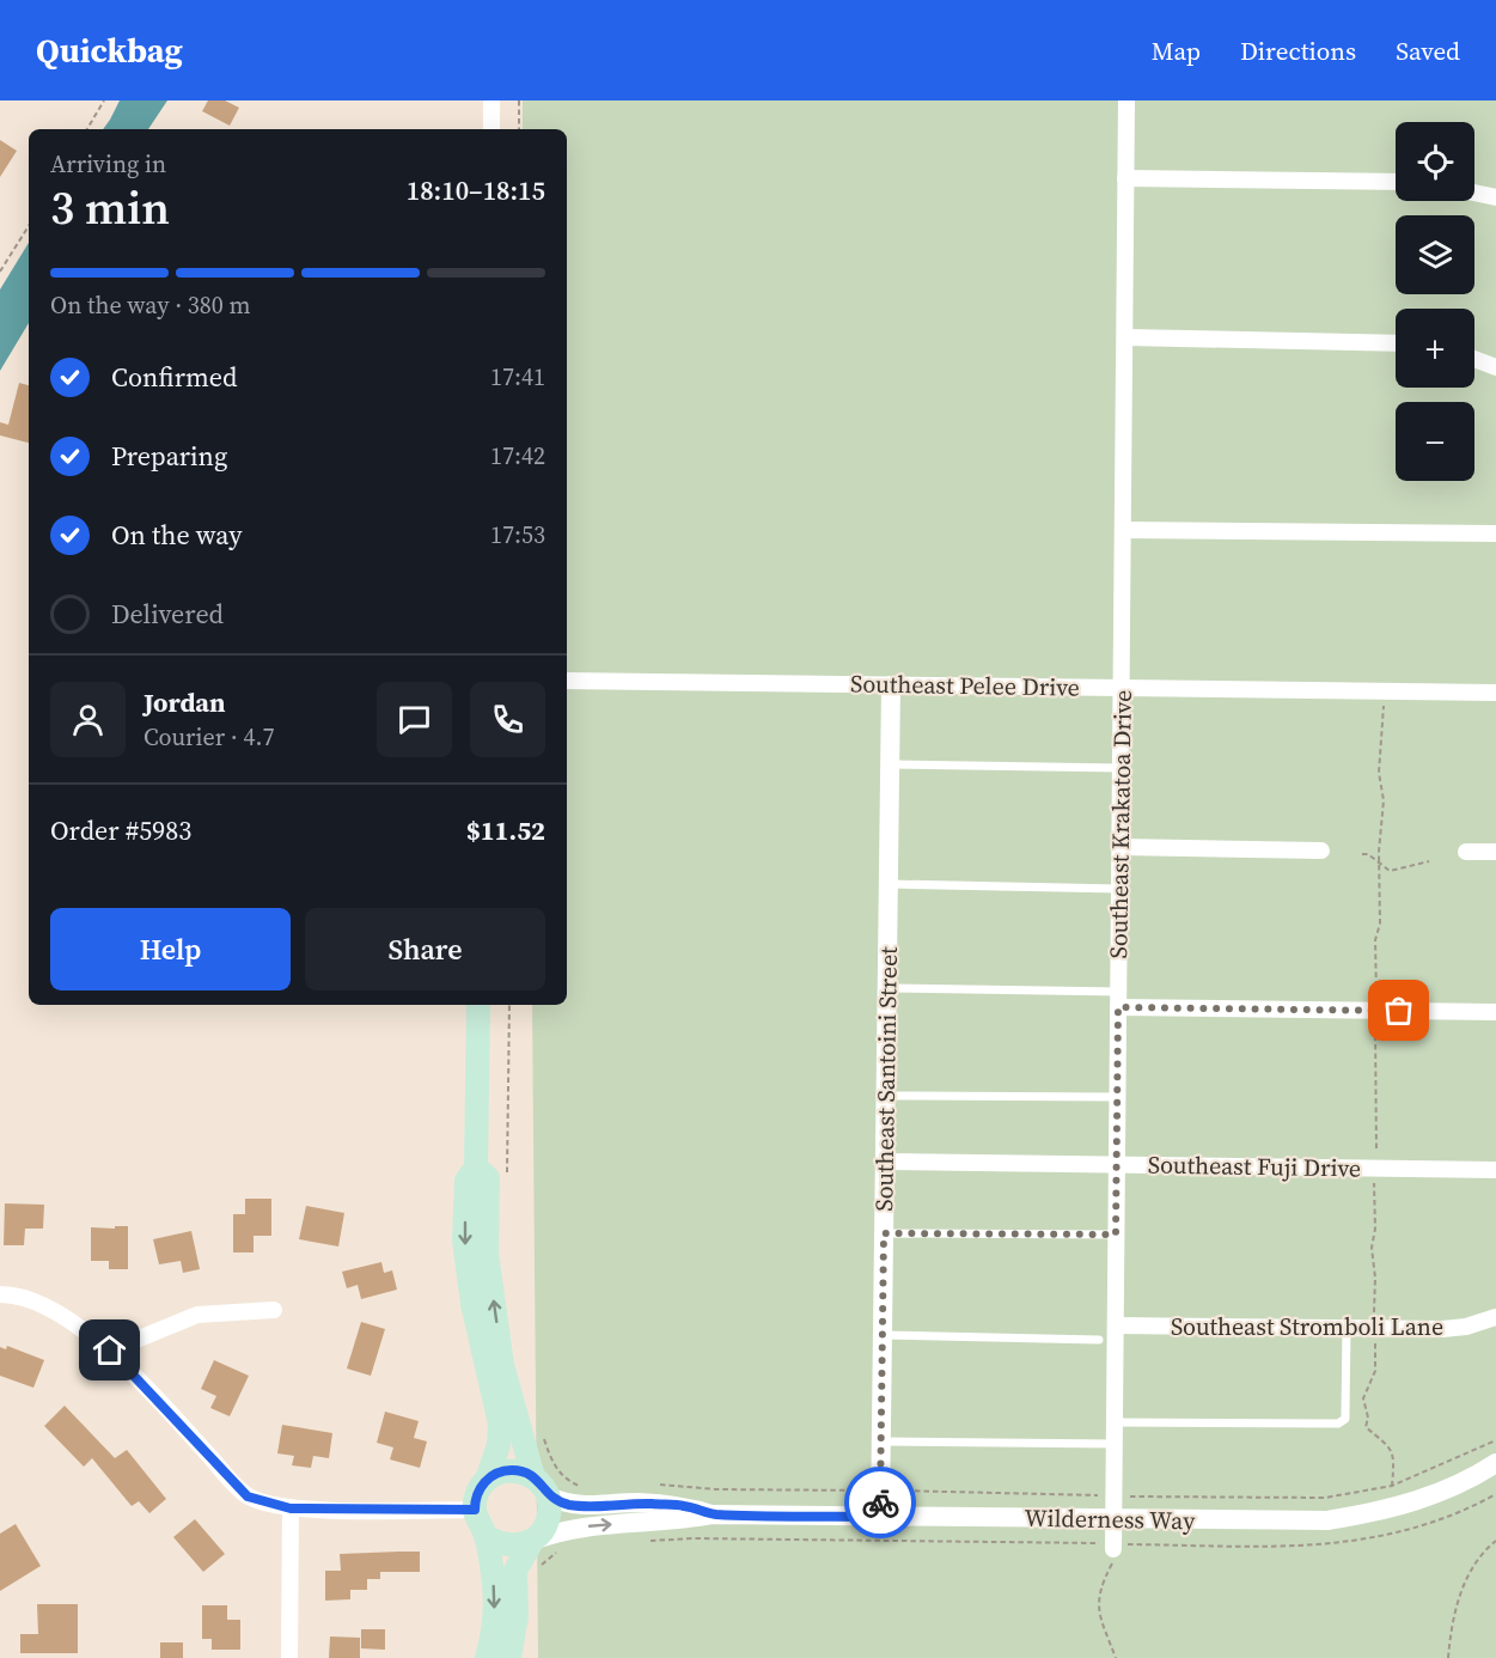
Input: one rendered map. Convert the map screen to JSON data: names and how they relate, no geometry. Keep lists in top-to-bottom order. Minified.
{"streets":{"street":["Southeast Pelee Drive","Southeast Krakatoa Drive","Southeast Santoini Street","Southeast Fuji Drive","Southeast Stromboli Lane","Wilderness Way"]},"crossings":[["Southeast Pelee Drive","Southeast Krakatoa Drive"],["Southeast Pelee Drive","Southeast Santoini Street"],["Southeast Krakatoa Drive","Southeast Fuji Drive"],["Southeast Krakatoa Drive","Southeast Stromboli Lane"],["Southeast Krakatoa Drive","Wilderness Way"],["Southeast Santoini Street","Southeast Fuji Drive"],["Southeast Santoini Street","Wilderness Way"]],"page":{"header":"Quickbag","nav":["Map","Directions","Saved"],"map_buttons":["+","−"],"heading":["3 min","Arriving in","18:10–18:15"],"panel":["Jordan","Courier · 4.7","Order #5983","$11.52"],"bar":"On the way · 380 m","list":[["Confirmed","17:41"],["Preparing","17:42"],["On the way","17:53"],"Delivered"],"buttons":["Help","Share"]}}
